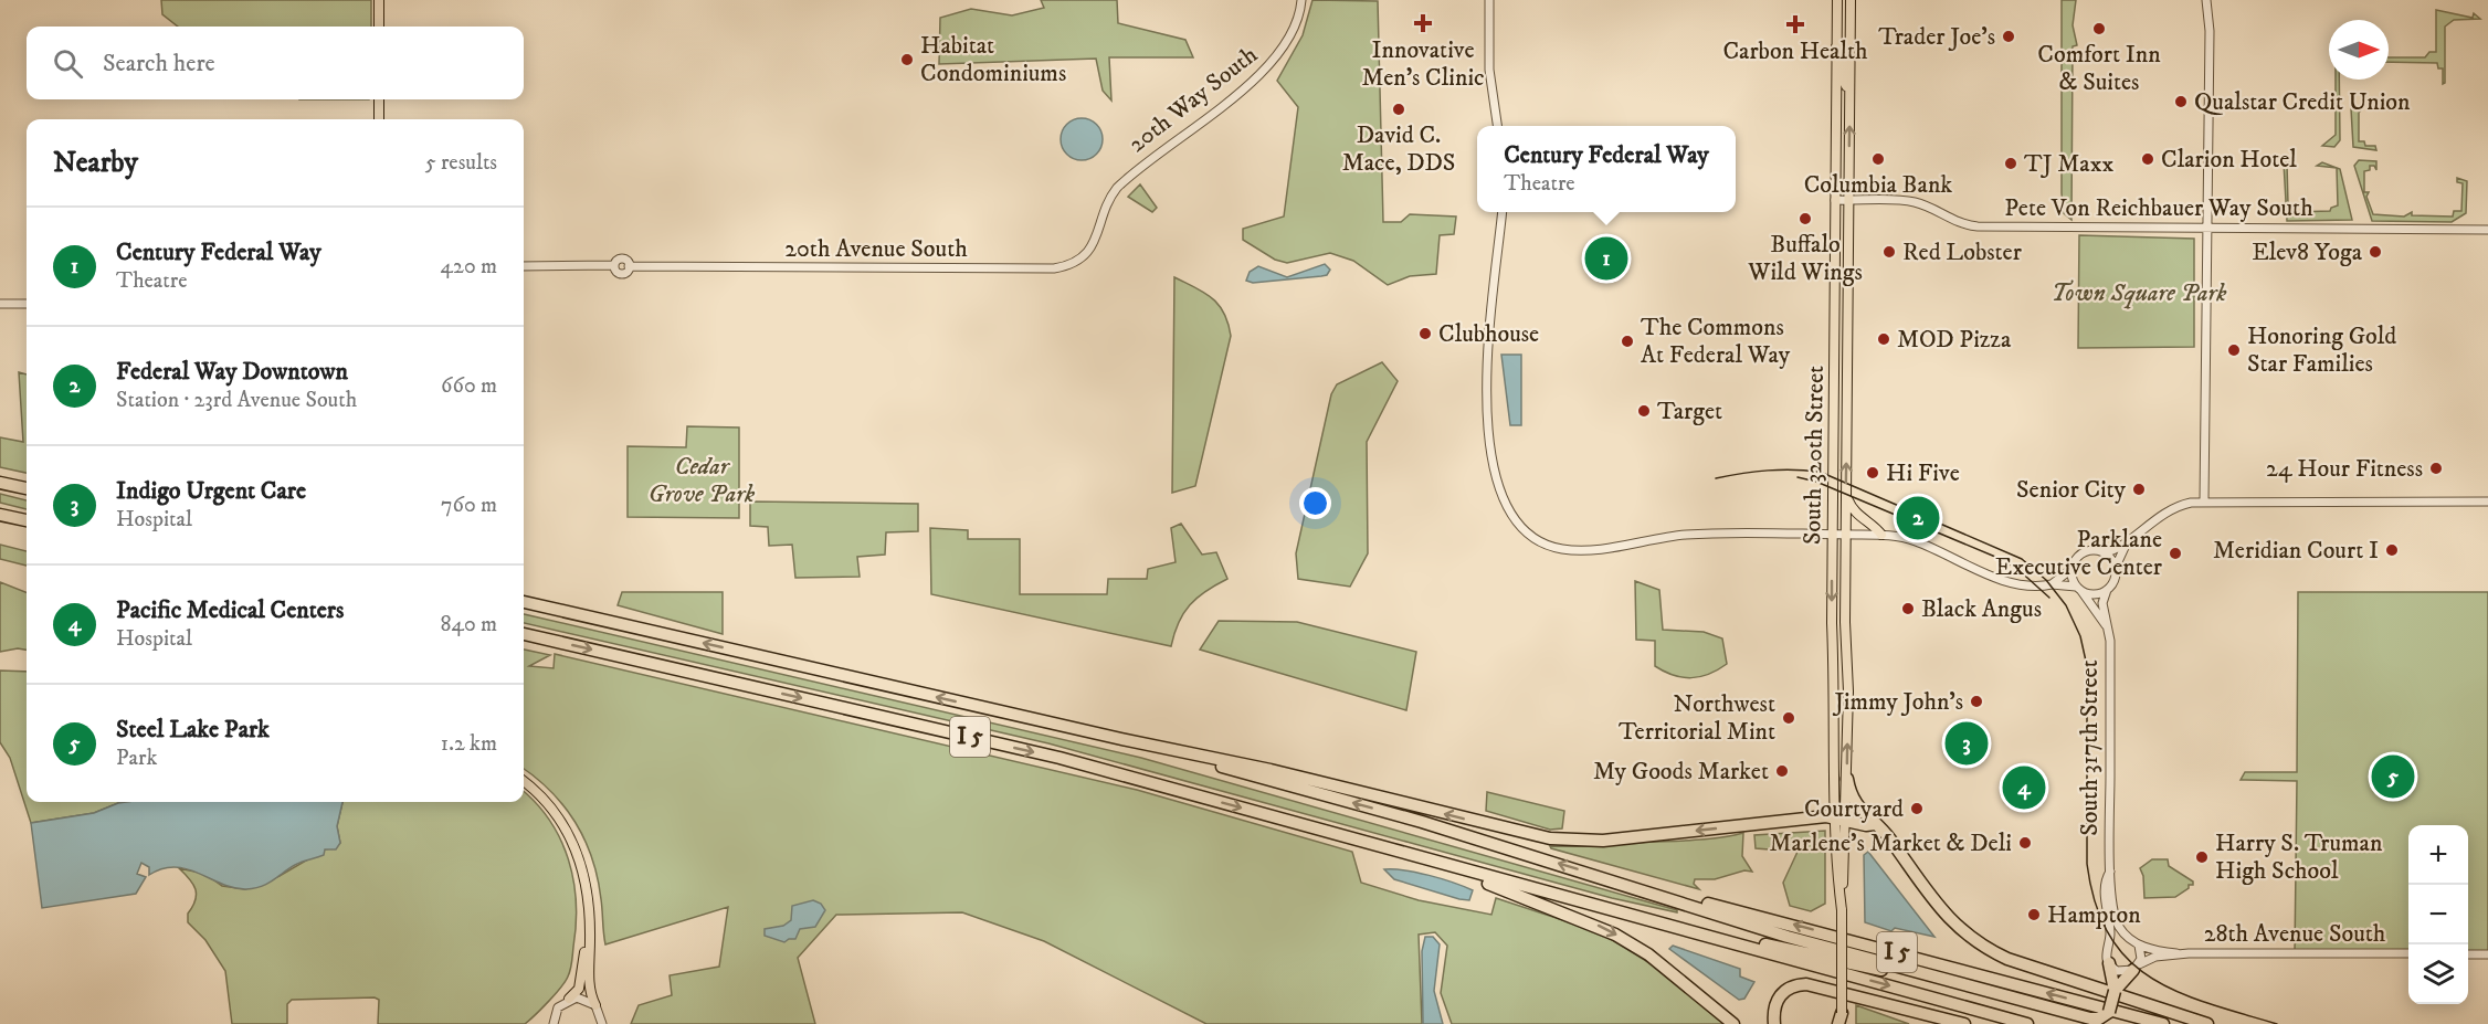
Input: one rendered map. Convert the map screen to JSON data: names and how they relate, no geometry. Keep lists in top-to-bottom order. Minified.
{"streets":{"highway":["I 5"],"main road":["South 320th Street"],"street":["20th Way South","Pete Von Reichbauer Way South","20th Avenue South","South 317th Street","28th Avenue South"]},"crossings":[["20th Way South","20th Avenue South"],["Pete Von Reichbauer Way South","South 320th Street"],["South 317th Street","28th Avenue South"]],"parks":["Town Square Park","Cedar Grove Park"],"places":{"health":["Innovative Men's Clinic","Carbon Health"],"other":["Comfort Inn & Suites","Trader Joe's","Habitat Condominiums","Qualstar Credit Union","David C. Mace, DDS","Columbia Bank","Clarion Hotel","TJ Maxx","Buffalo Wild Wings","Red Lobster","Elev8 Yoga","Clubhouse","MOD Pizza","The Commons At Federal Way","Honoring Gold Star Families","Target","24 Hour Fitness","Hi Five","Senior City","Meridian Court I","Parklane Executive Center","Black Angus","Jimmy John's","Northwest Territorial Mint","My Goods Market","Courtyard","Marlene's Market & Deli","Harry S. Truman High School","Hampton"]},"north":"right","page":{"search":"Search here","heading":["Nearby","5 results"],"popup":["Century Federal Way","Theatre"],"list":[{"mark":"1","name":"Century Federal Way","note":"Theatre","value":"420 m"},{"mark":"2","name":"Federal Way Downtown","note":"Station · 23rd Avenue South","value":"660 m"},{"mark":"3","name":"Indigo Urgent Care","note":"Hospital","value":"760 m"},{"mark":"4","name":"Pacific Medical Centers","note":"Hospital","value":"840 m"},{"mark":"5","name":"Steel Lake Park","note":"Park","value":"1.2 km"}],"pins":["1","2","3","5","4"],"map_buttons":["+","−"]}}
